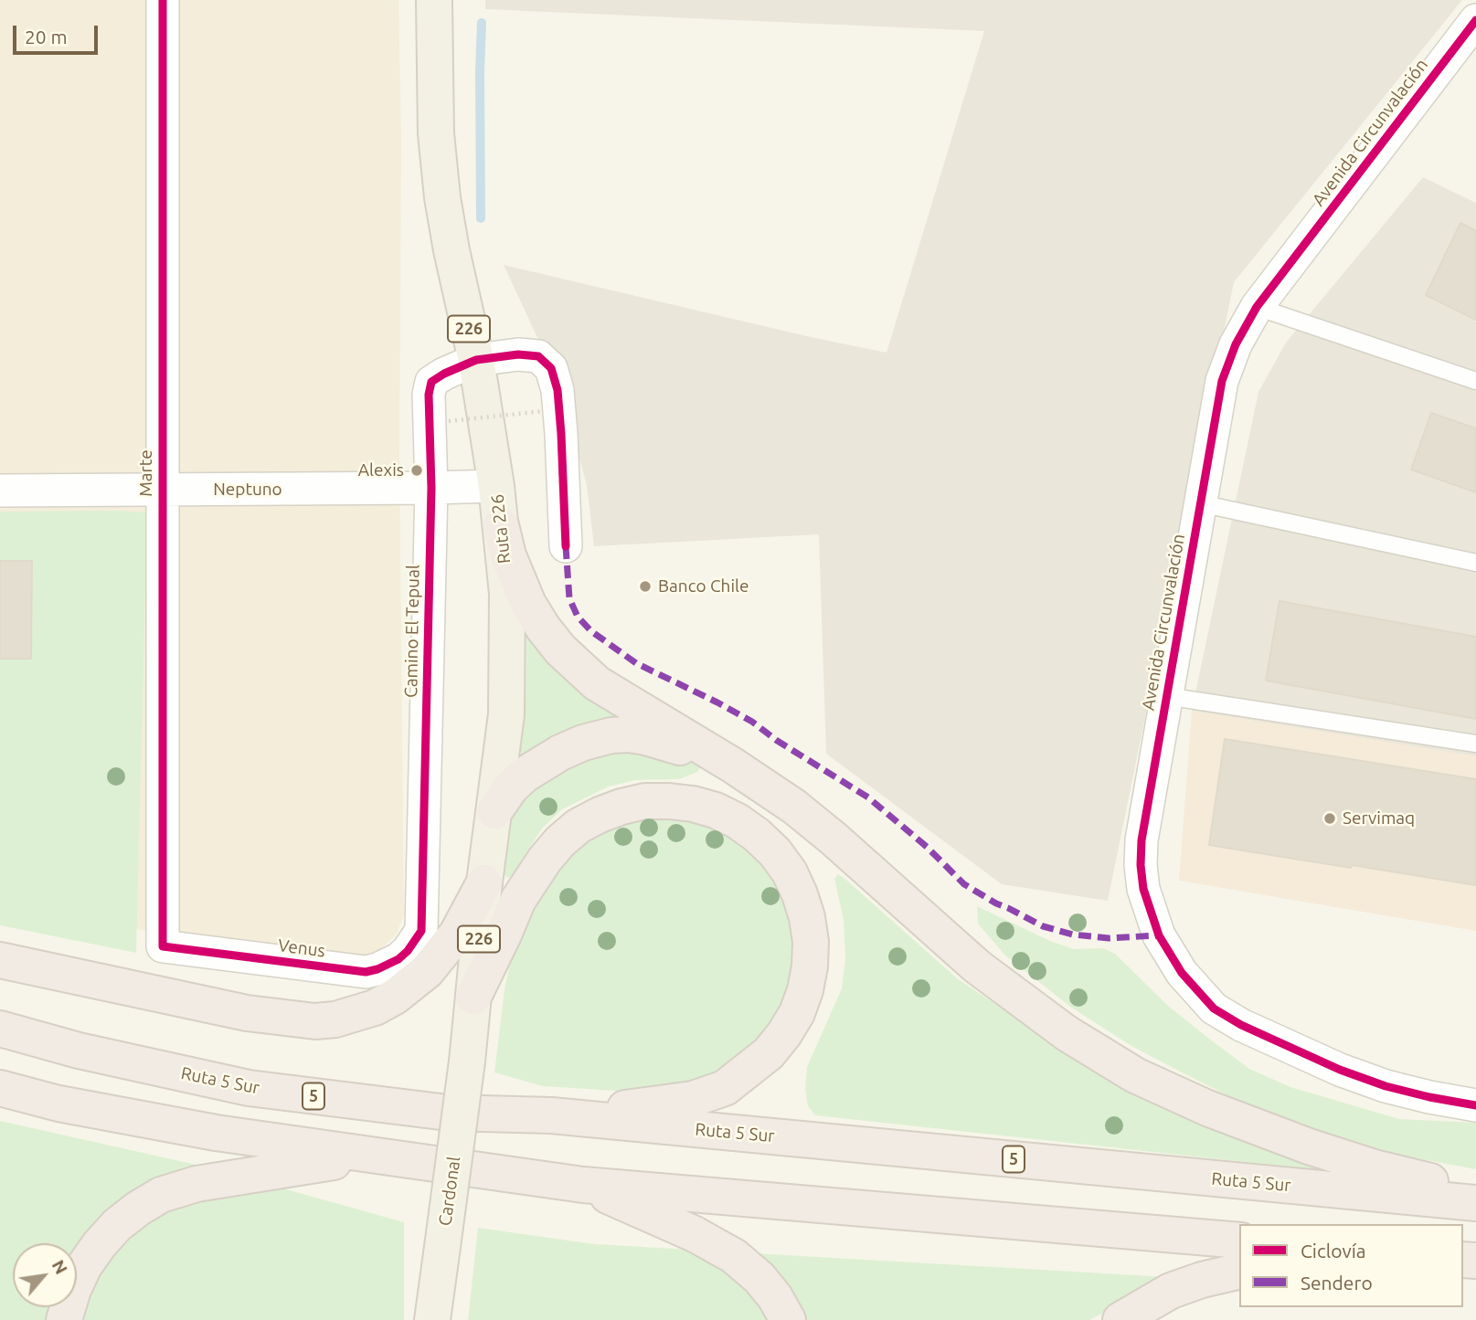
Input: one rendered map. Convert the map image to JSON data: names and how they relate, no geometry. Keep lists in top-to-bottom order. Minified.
{"streets":{"highway":["Ruta 5 Sur","5"],"main road":["226","Ruta 226","Cardonal"],"street":["Avenida Circunvalación","Marte","Neptuno","Camino El Tepual","Venus"]},"crossings":[["Marte","Neptuno"],["Marte","Venus"],["Neptuno","Ruta 226"],["Neptuno","Camino El Tepual"],["Ruta 226","Camino El Tepual"],["Ruta 226","Cardonal"],["Camino El Tepual","Venus"]],"places":["Alexis","Banco Chile","Servimaq"],"legend":["Ciclovía","Sendero"],"scale_bar":"20 m","north":"top right"}
